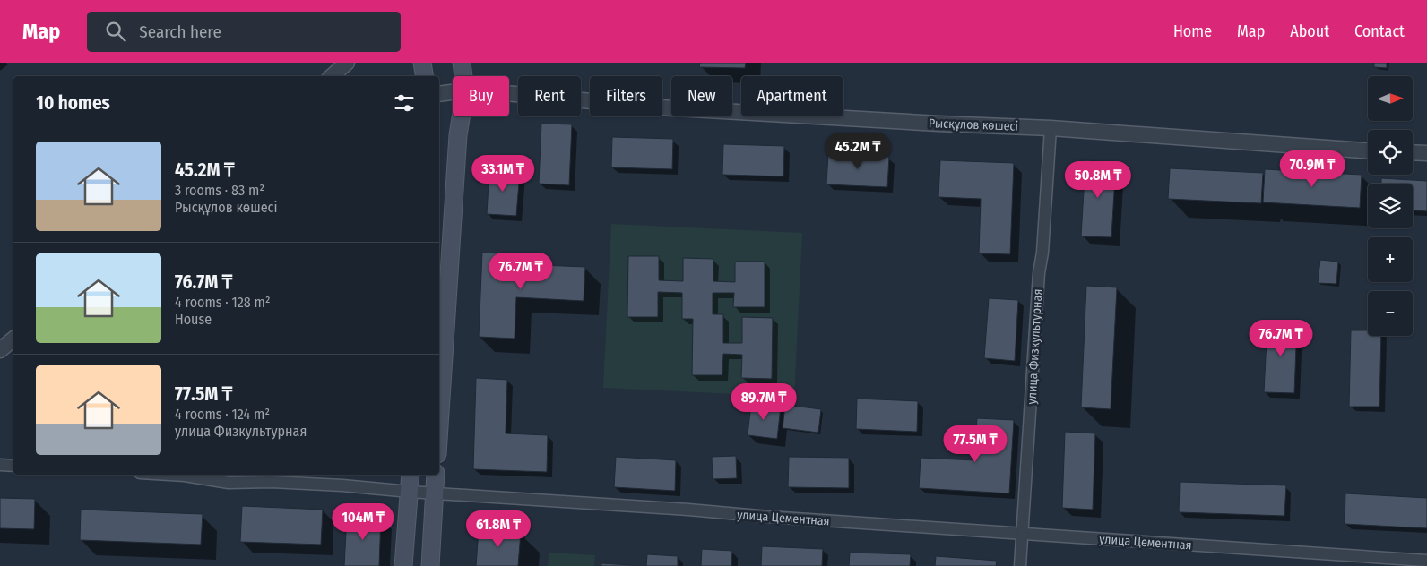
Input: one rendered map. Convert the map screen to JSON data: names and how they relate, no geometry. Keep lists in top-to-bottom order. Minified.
{"streets":{"street":["Рысқұлов көшесі","улица Физкультурная","улица Цементная"]},"crossings":[["Рысқұлов көшесі","улица Физкультурная"],["улица Физкультурная","улица Цементная"]],"north":"right","page":{"header":"Map","search":"Search here","nav":["Home","Map","About","Contact"],"map_buttons":["+","−"],"chip":["Buy","Rent","Filters","New","Apartment"],"heading":"10 homes","list":[{"name":"45.2M ₸","note":"3 rooms · 83 m² · Рысқұлов көшесі"},{"name":"76.7M ₸","note":"4 rooms · 128 m² · House"},{"name":"77.5M ₸","note":"4 rooms · 124 m² · улица Физкультурная"}],"price":["45.2M ₸","70.9M ₸","33.1M ₸","50.8M ₸","76.7M ₸","76.7M ₸","89.7M ₸","77.5M ₸","104M ₸","61.8M ₸"]}}
